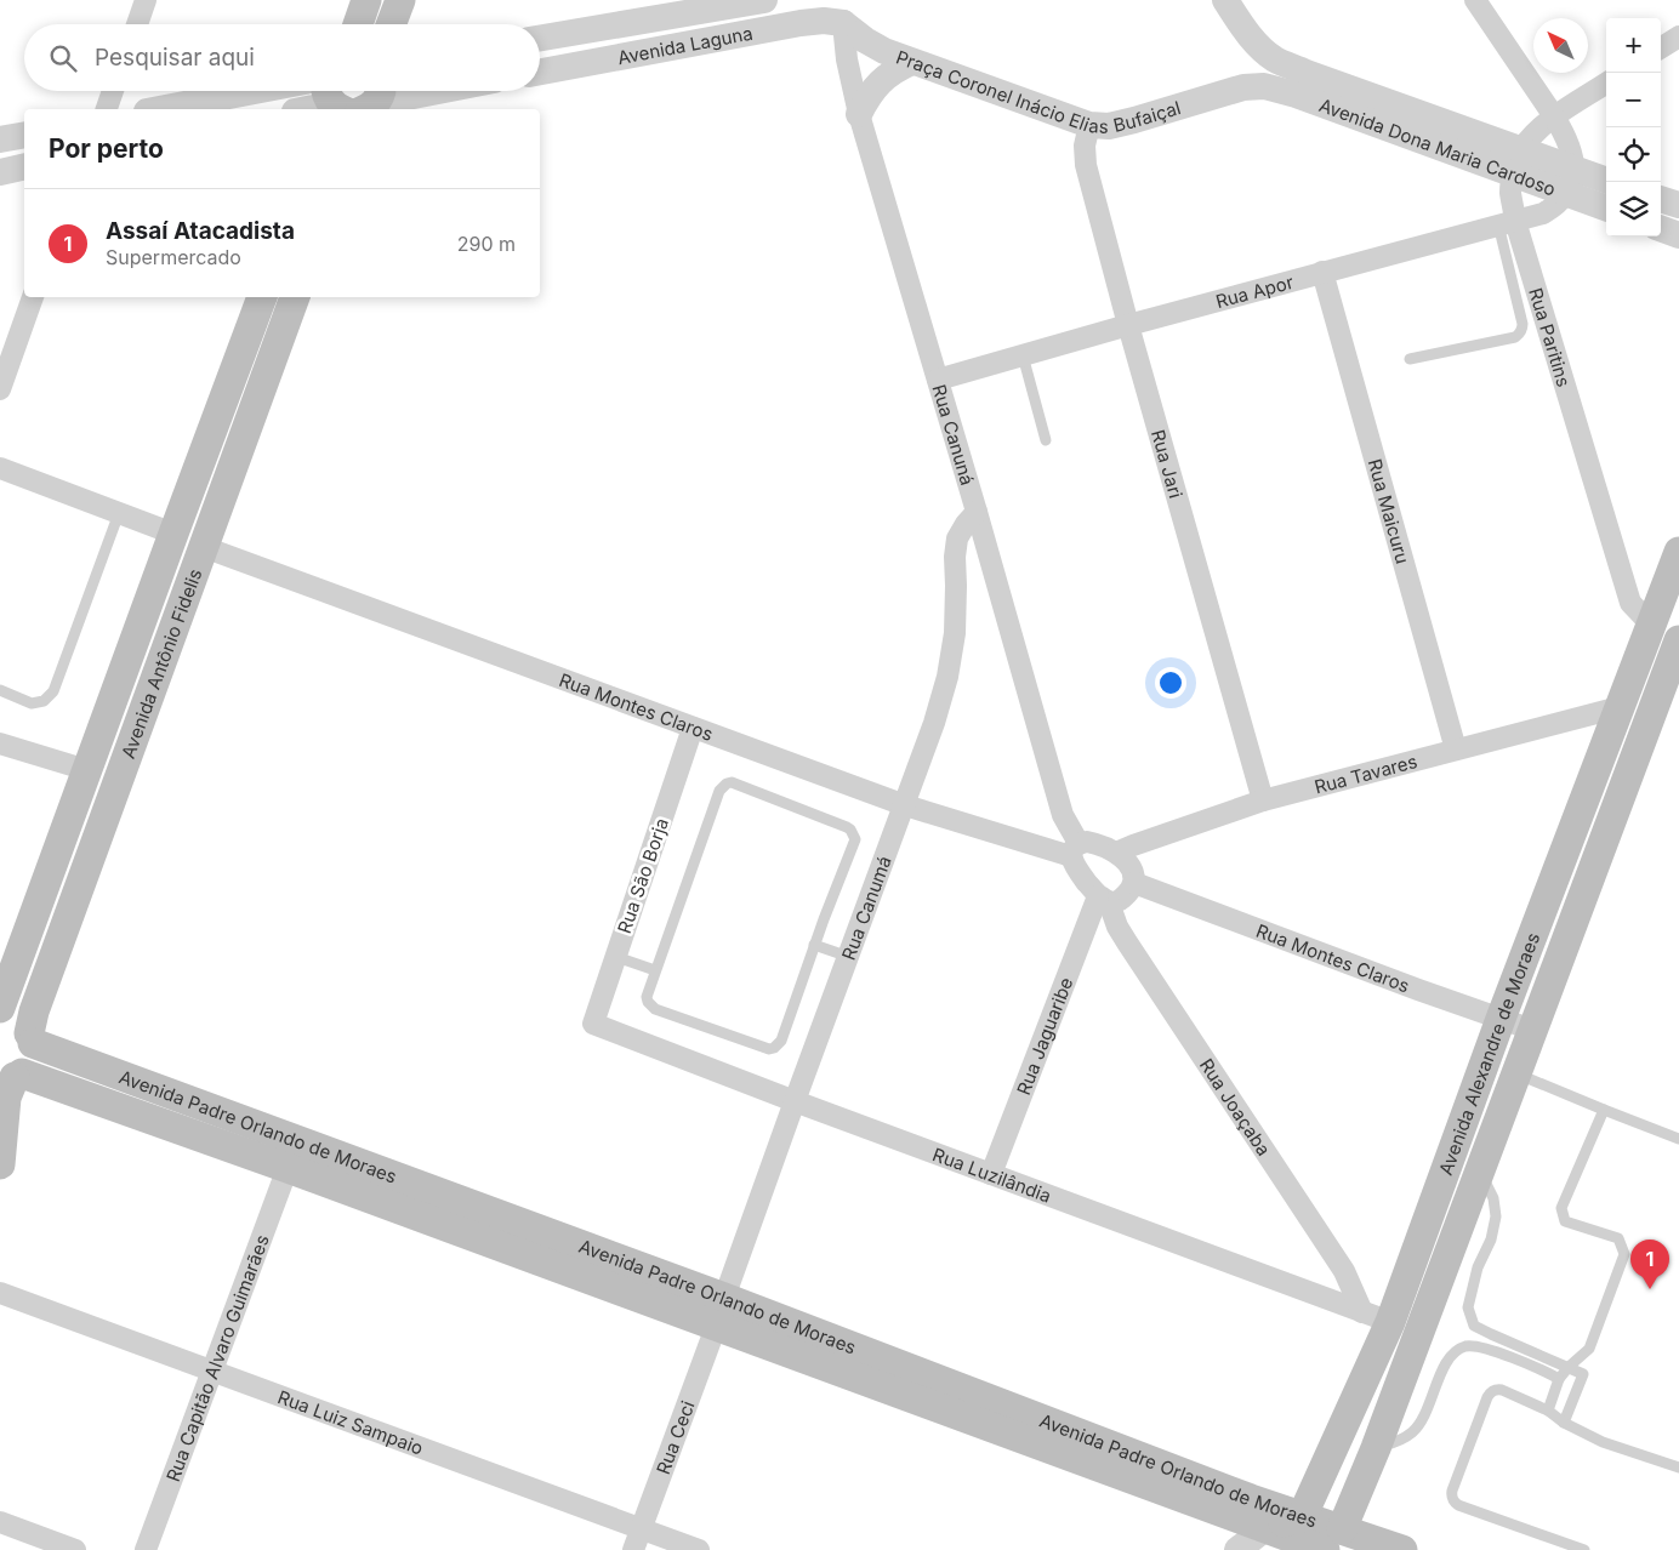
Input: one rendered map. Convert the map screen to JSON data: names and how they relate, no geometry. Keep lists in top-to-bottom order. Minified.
{"streets":{"main road":["Avenida Antônio Fidelis","Avenida Alexandre de Moraes","Avenida Padre Orlando de Moraes"],"street":["Avenida Laguna","Praça Coronel Inácio Elias Bufaiçal","Avenida Dona Maria Cardoso","Rua Apor","Rua Paritins","Rua Canuná","Rua Jari","Rua Maicuru","Rua Montes Claros","Rua Tavares","Rua São Borja","Rua Canumá","Rua Jaguaribe","Rua Joaçaba","Rua Luzilândia","Rua Capitão Alvaro Guimarães","Rua Luiz Sampaio","Rua Ceci"]},"crossings":[["Avenida Laguna","Praça Coronel Inácio Elias Bufaiçal"],["Avenida Laguna","Rua Canuná"],["Praça Coronel Inácio Elias Bufaiçal","Avenida Dona Maria Cardoso"],["Praça Coronel Inácio Elias Bufaiçal","Rua Canuná"],["Praça Coronel Inácio Elias Bufaiçal","Rua Jari"],["Avenida Dona Maria Cardoso","Rua Apor"],["Avenida Dona Maria Cardoso","Rua Paritins"],["Rua Apor","Rua Paritins"],["Rua Apor","Rua Canuná"],["Rua Apor","Rua Jari"],["Rua Apor","Rua Maicuru"],["Rua Paritins","Avenida Alexandre de Moraes"],["Rua Canuná","Rua Montes Claros"],["Rua Canuná","Rua Tavares"],["Rua Canuná","Rua Canumá"],["Rua Canuná","Rua Jaguaribe"],["Rua Canuná","Rua Joaçaba"],["Rua Jari","Rua Tavares"],["Rua Maicuru","Rua Tavares"],["Avenida Antônio Fidelis","Rua Montes Claros"],["Avenida Antônio Fidelis","Avenida Padre Orlando de Moraes"],["Rua Montes Claros","Rua Tavares"],["Rua Montes Claros","Rua São Borja"],["Rua Montes Claros","Rua Canumá"],["Rua Montes Claros","Rua Jaguaribe"],["Rua Montes Claros","Avenida Alexandre de Moraes"],["Rua Montes Claros","Rua Joaçaba"],["Rua Tavares","Rua Jaguaribe"],["Rua Tavares","Avenida Alexandre de Moraes"],["Rua Tavares","Rua Joaçaba"],["Rua São Borja","Rua Luzilândia"],["Rua Canumá","Avenida Padre Orlando de Moraes"],["Rua Canumá","Rua Luzilândia"],["Rua Jaguaribe","Rua Joaçaba"],["Rua Jaguaribe","Rua Luzilândia"],["Avenida Alexandre de Moraes","Avenida Padre Orlando de Moraes"],["Avenida Alexandre de Moraes","Rua Luzilândia"],["Rua Joaçaba","Rua Luzilândia"],["Avenida Padre Orlando de Moraes","Rua Capitão Alvaro Guimarães"],["Avenida Padre Orlando de Moraes","Rua Ceci"],["Rua Capitão Alvaro Guimarães","Rua Luiz Sampaio"],["Rua Luiz Sampaio","Rua Ceci"]],"north":"top left","page":{"map_buttons":["+","−"],"search":"Pesquisar aqui","heading":"Por perto","list":[{"mark":"1","name":"Assaí Atacadista","note":"Supermercado","value":"290 m"}],"pins":"1"}}
